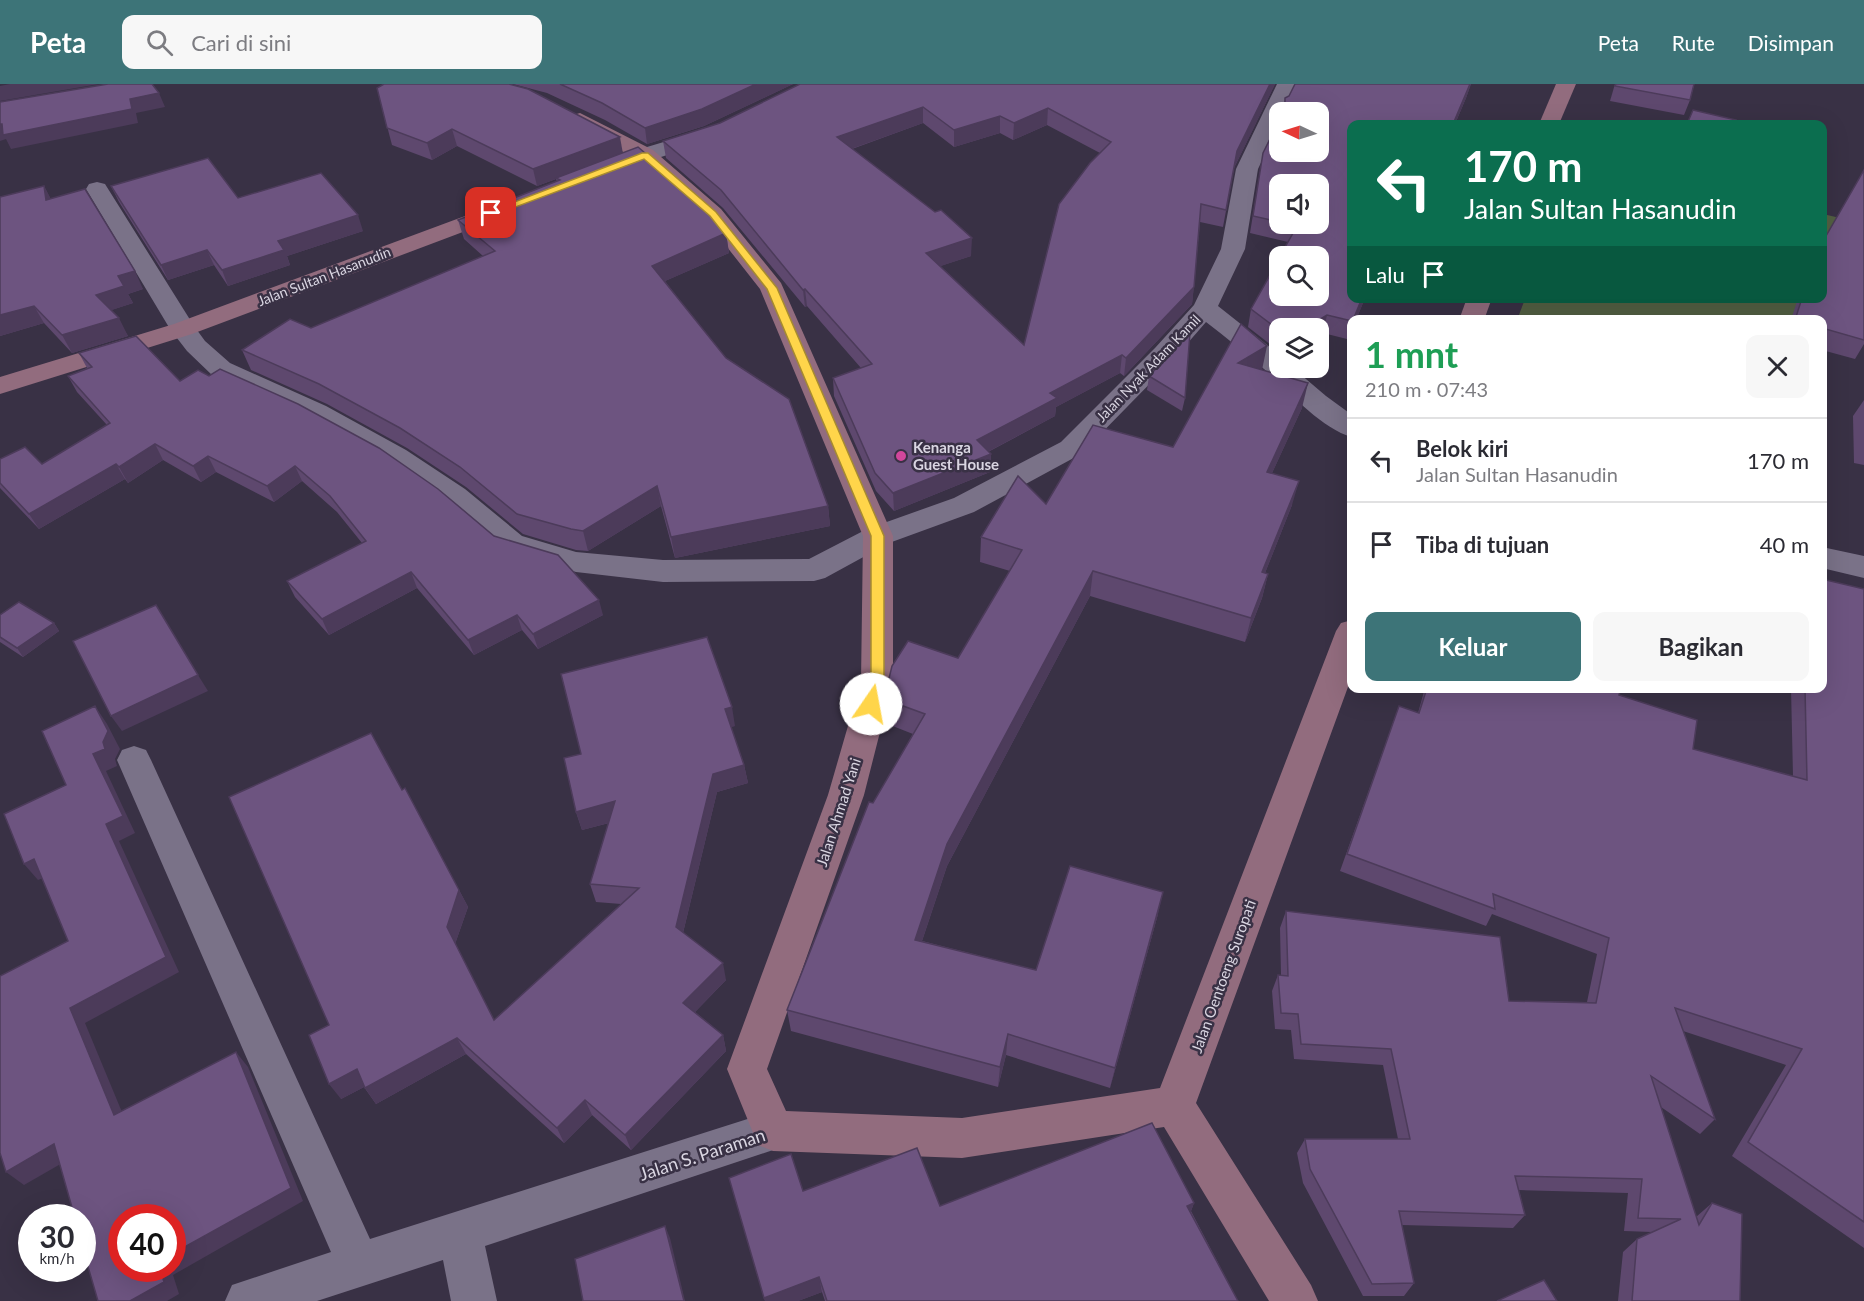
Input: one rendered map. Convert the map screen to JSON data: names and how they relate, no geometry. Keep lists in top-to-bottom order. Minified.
{"streets":{"street":["Jalan Sultan Hasanudin","Jalan Nyak Adam Kamil","Jalan Ahmad Yani","Jalan Oentoeng Suropati","Jalan S. Paraman"]},"crossings":[["Jalan Sultan Hasanudin","Jalan Nyak Adam Kamil"],["Jalan Nyak Adam Kamil","Jalan Ahmad Yani"],["Jalan Ahmad Yani","Jalan S. Paraman"],["Jalan Oentoeng Suropati","Jalan S. Paraman"]],"places":["Kenanga Guest House"],"north":"left","page":{"header":"Peta","search":"Cari di sini","nav":["Peta","Rute","Disimpan"],"turn":["170 m","Jalan Sultan Hasanudin"],"then":"Lalu","heading":["1 mnt","210 m · 07:43"],"list":[{"name":"Belok kiri","note":"Jalan Sultan Hasanudin","value":"170 m"},{"name":"Tiba di tujuan","value":"40 m"}],"buttons":["Keluar","Bagikan"],"speed":"30 km/h","limit":"40"}}
